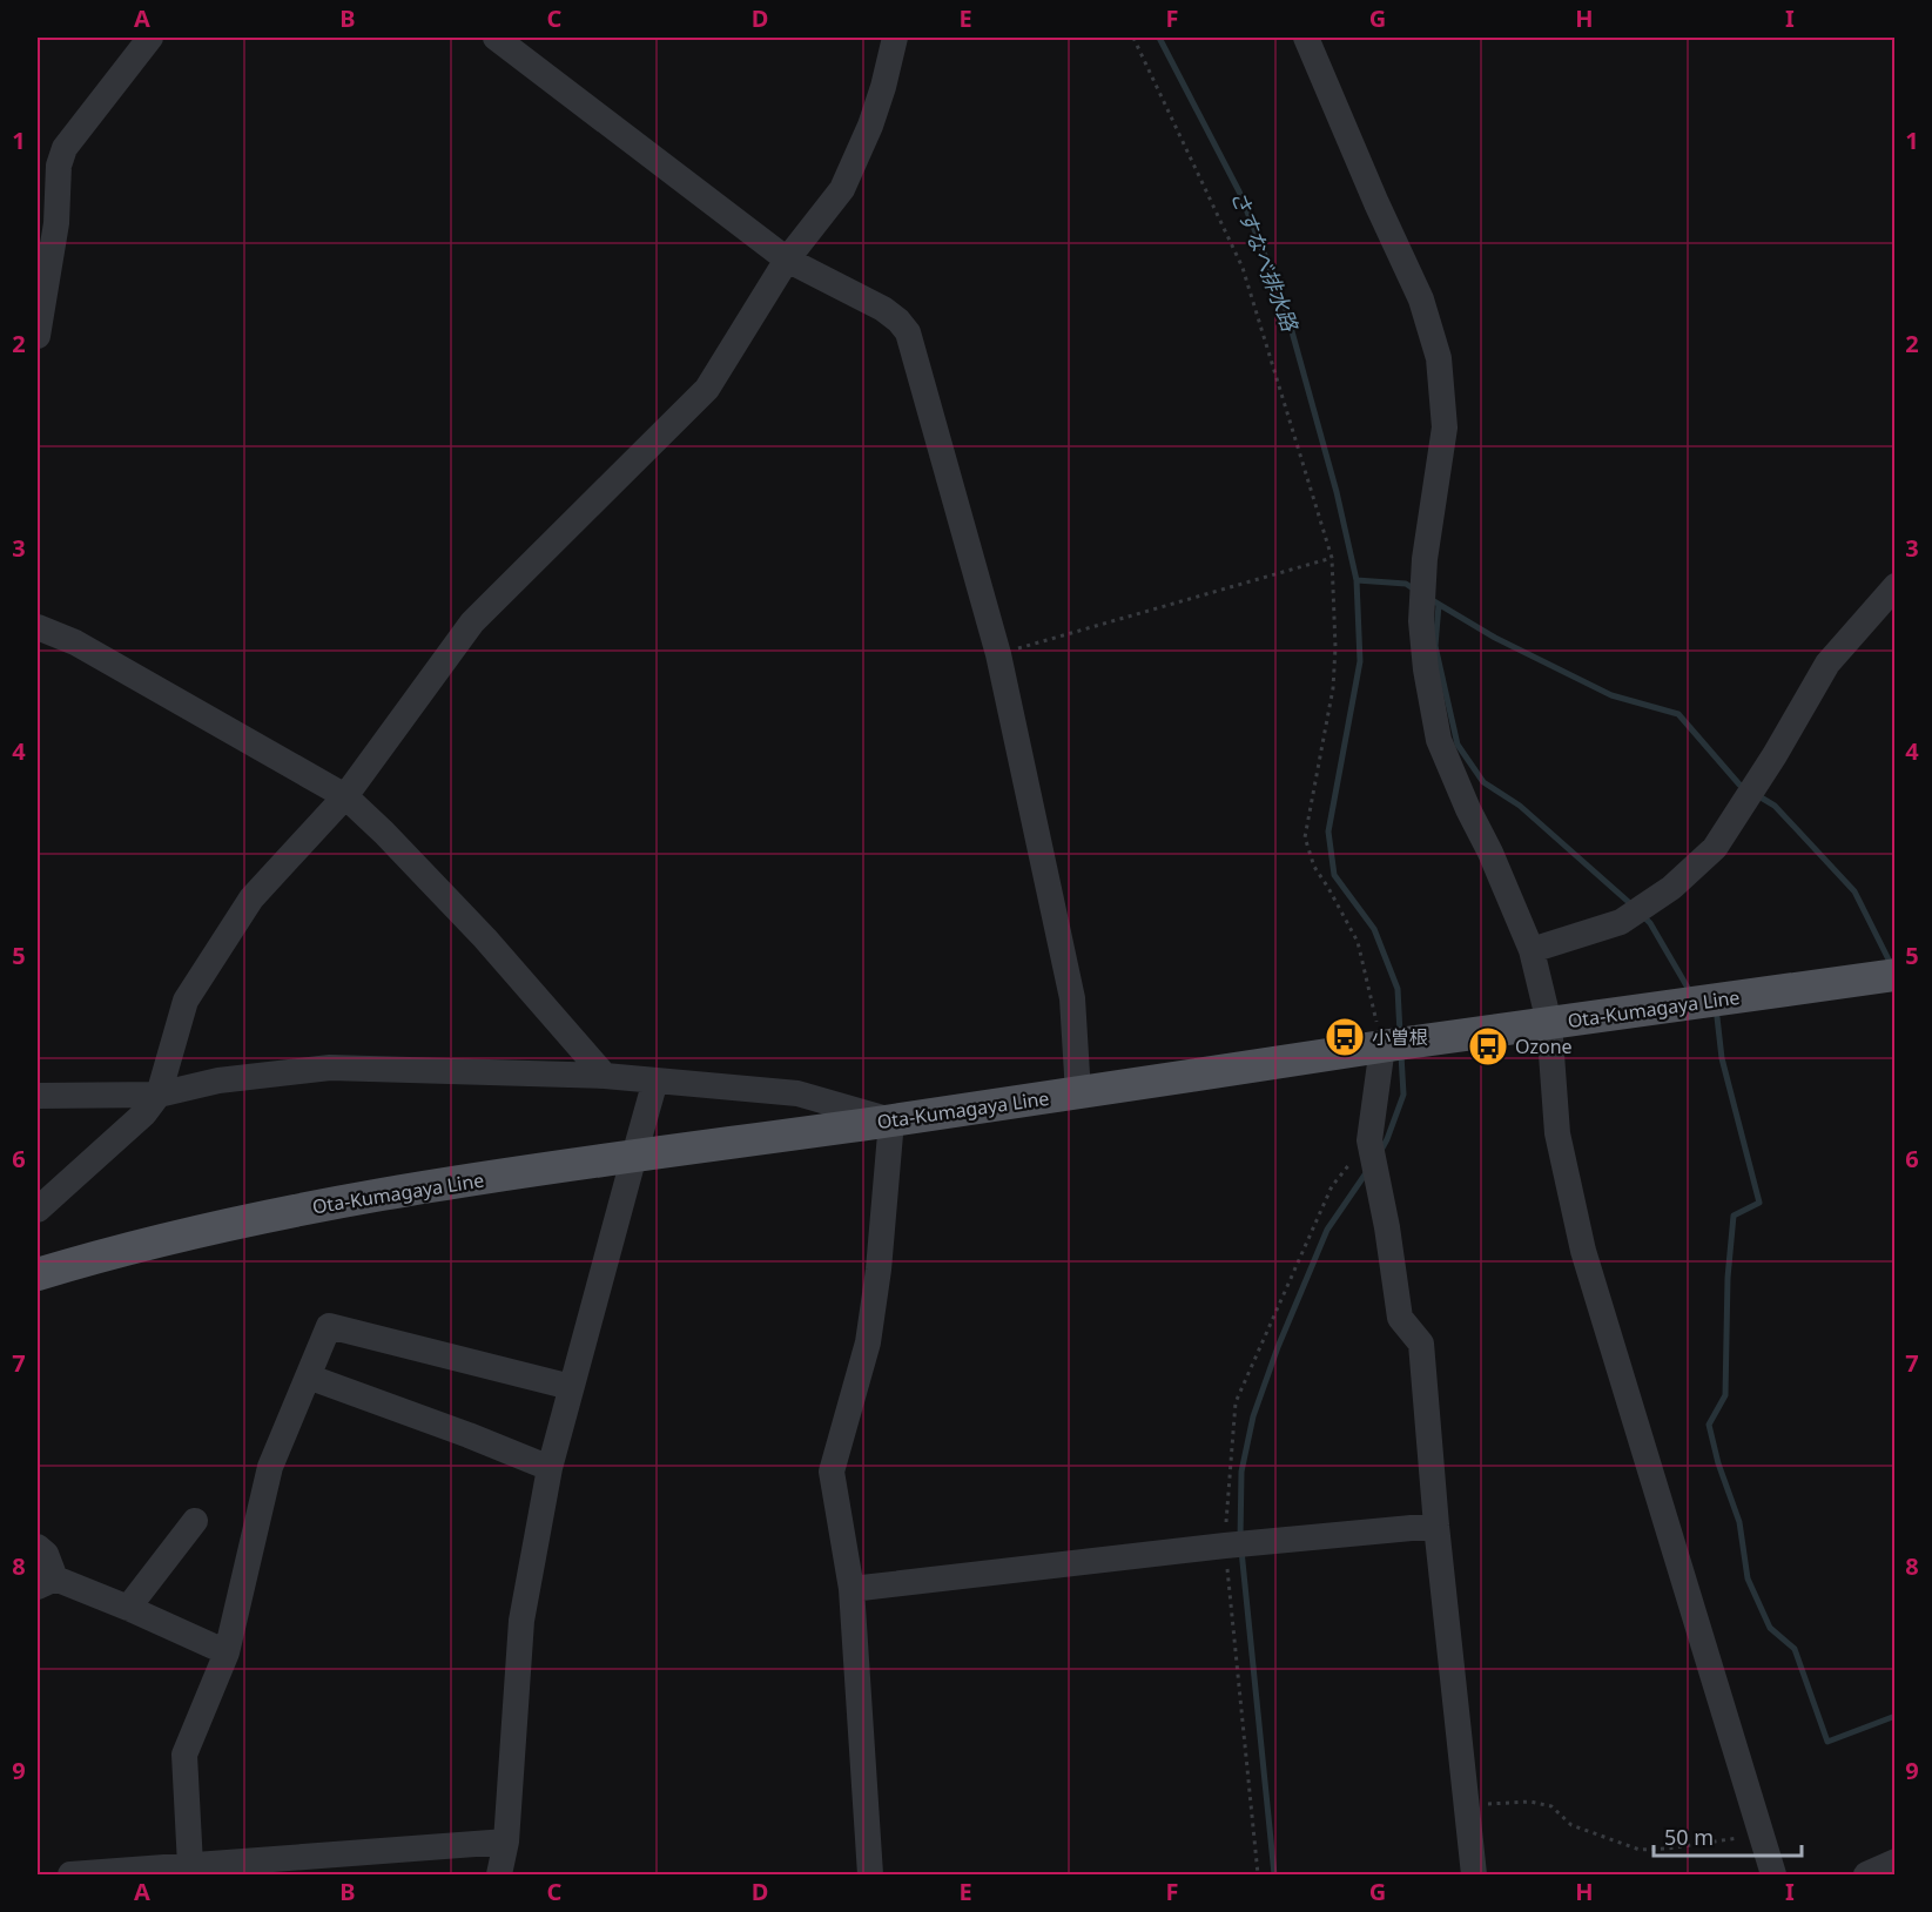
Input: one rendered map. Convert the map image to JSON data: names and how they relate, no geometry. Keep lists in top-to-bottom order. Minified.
{"streets":{"main road":["Ota-Kumagaya Line"]},"water":["さすなべ排水路"],"places":{"bus stop":["小曽根","Ozone"]},"scale_bar":"50 m","grid":{"columns":["A","B","C","D","E","F","G","H","I"],"rows":["1","2","3","4","5","6","7","8","9"]}}
